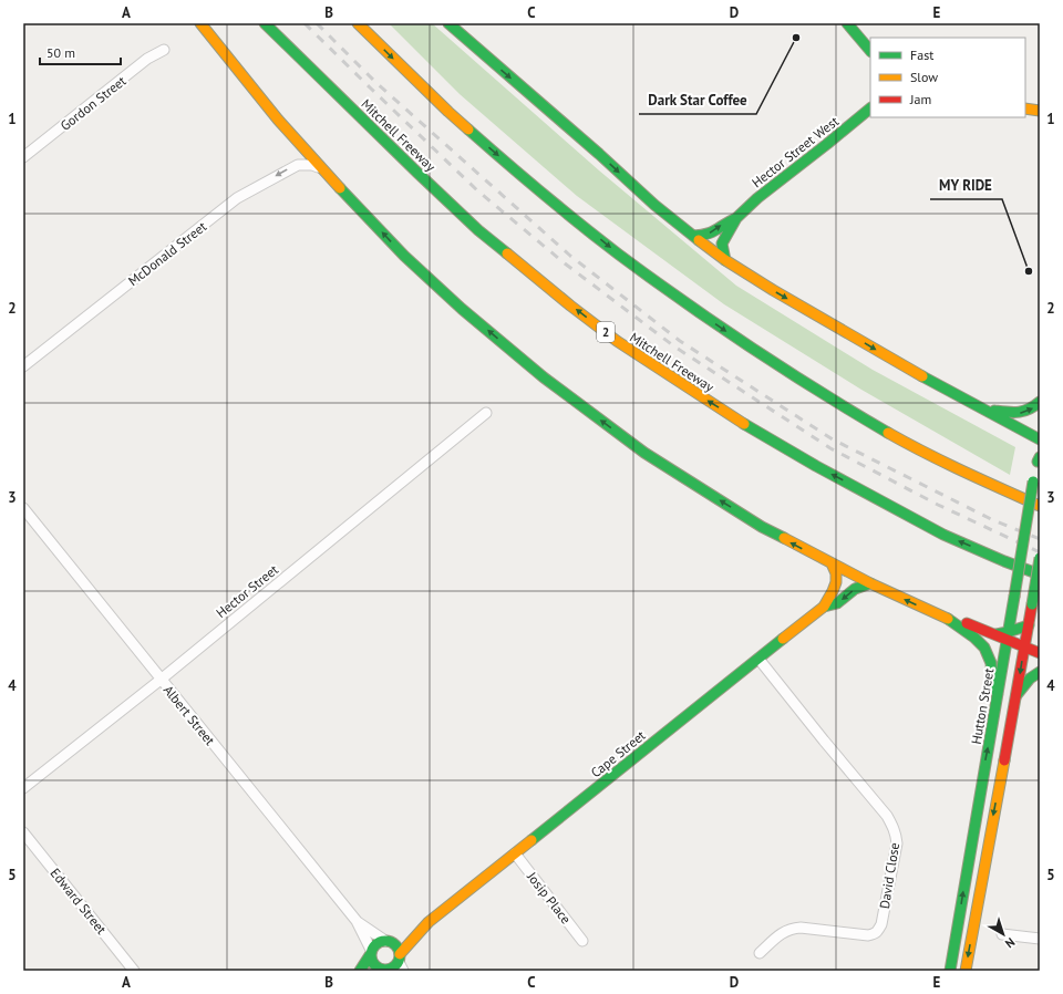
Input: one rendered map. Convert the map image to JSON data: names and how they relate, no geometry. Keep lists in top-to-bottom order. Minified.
{"streets":{"main road":["Mitchell Freeway","Hector Street West","2","Hutton Street","Cape Street"],"street":["Gordon Street","McDonald Street","Hector Street","Albert Street","David Close","Josip Place","Edward Street"]},"crossings":[["Hector Street","Albert Street"],["Albert Street","Cape Street"],["Cape Street","David Close"],["Cape Street","Josip Place"]],"one_way":["McDonald Street"],"places":["Dark Star Coffee","MY RIDE"],"legend":["Fast","Slow","Jam"],"scale_bar":"50 m","north":"bottom right","grid":{"columns":["A","B","C","D","E"],"rows":["1","2","3","4","5"]}}
